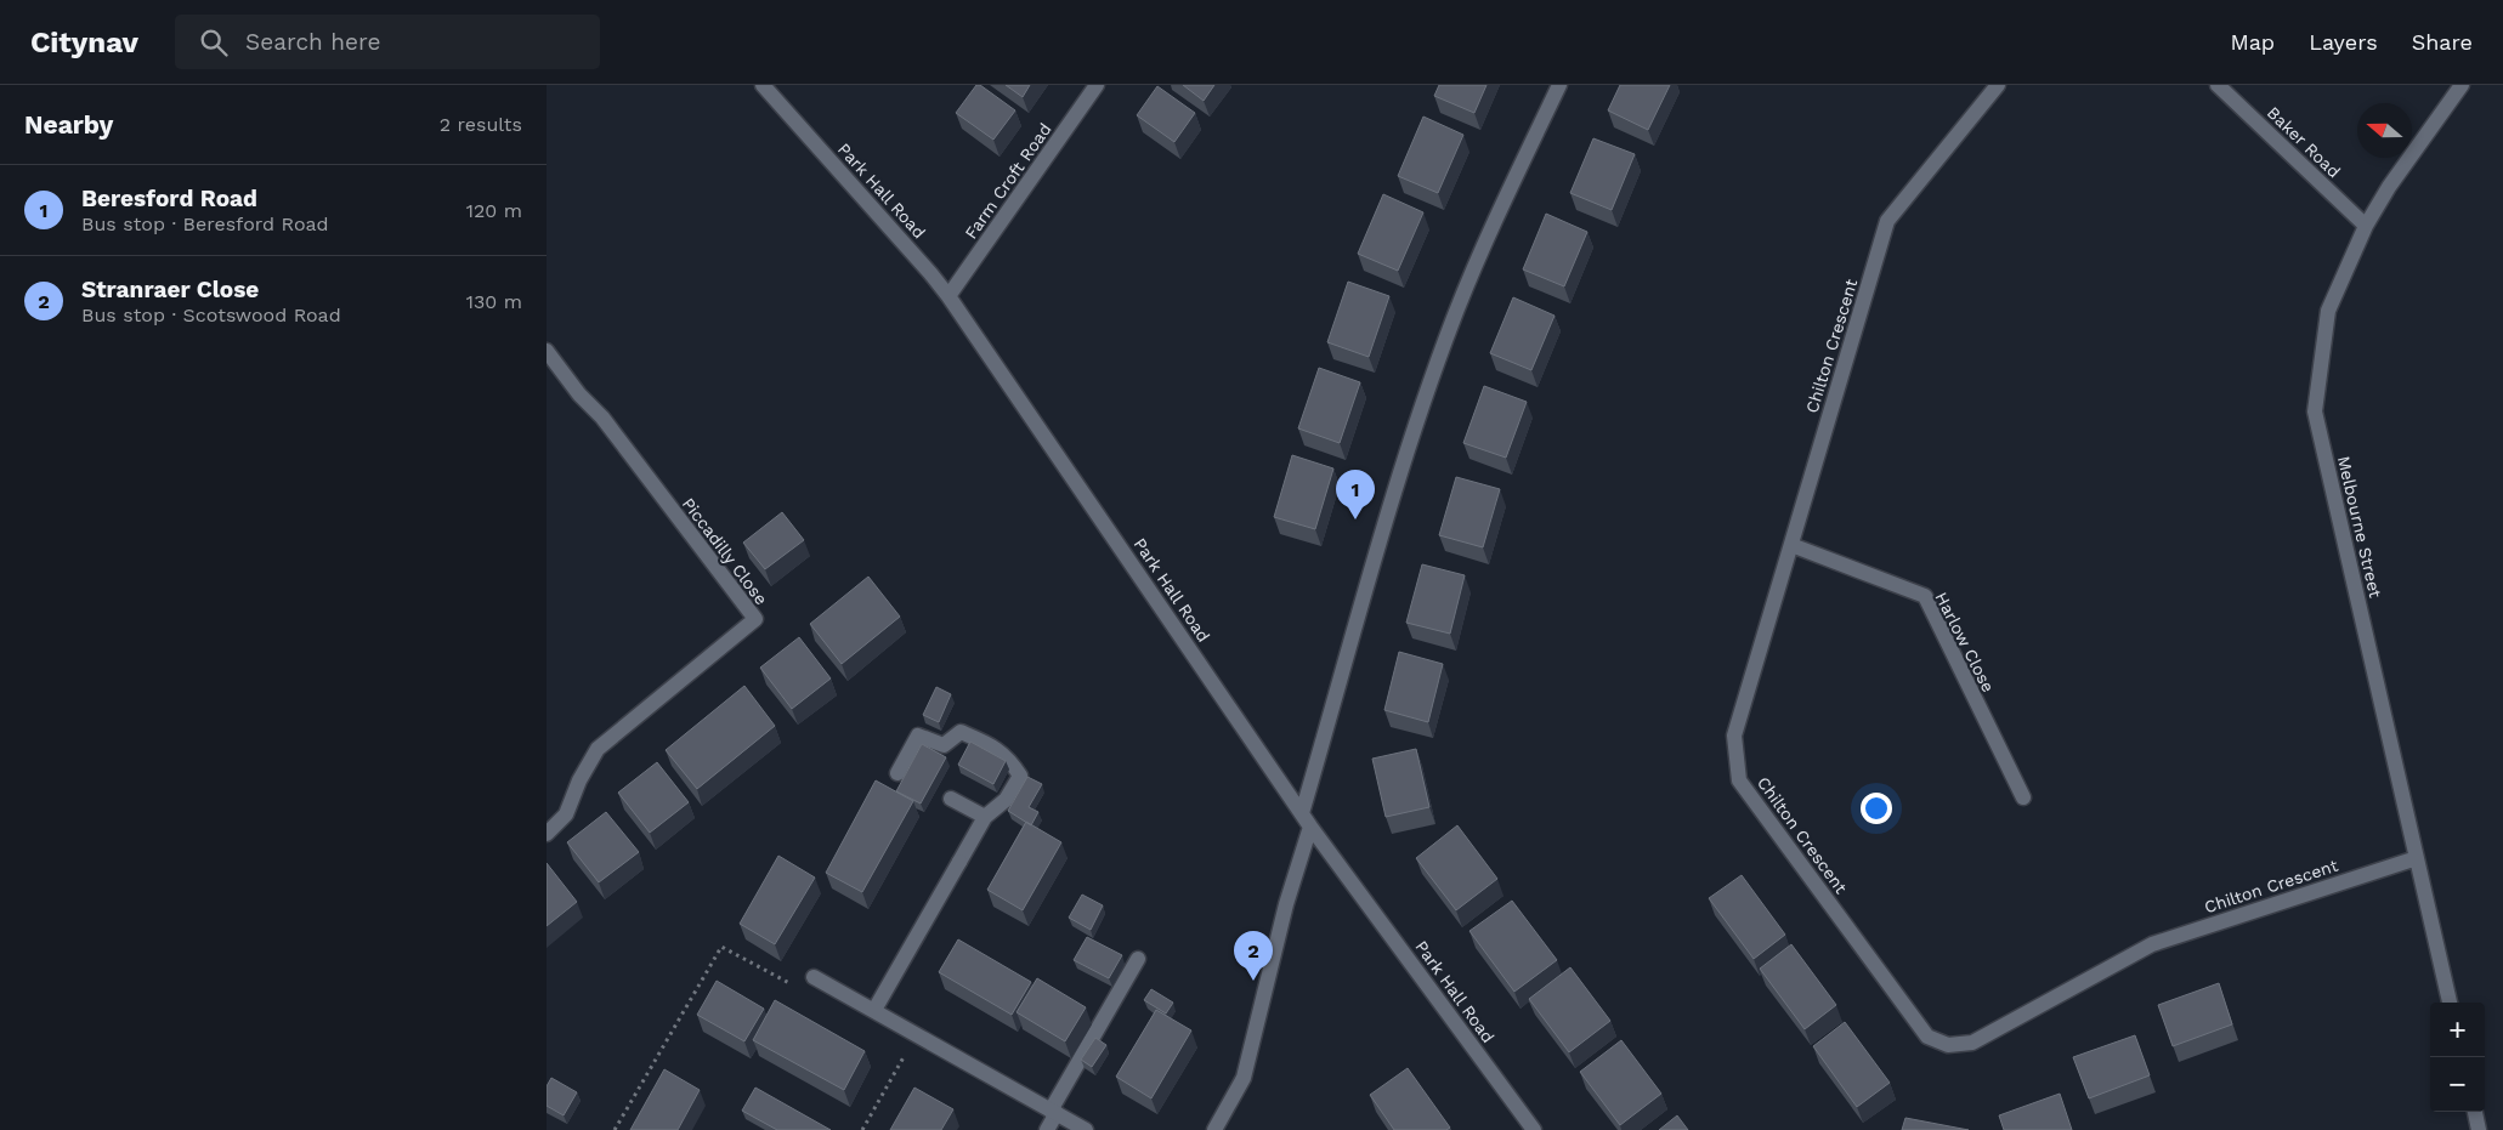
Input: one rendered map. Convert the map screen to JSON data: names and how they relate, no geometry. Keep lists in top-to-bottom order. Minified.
{"streets":{"street":["Baker Road","Farm Croft Road","Park Hall Road","Chilton Crescent","Melbourne Street","Piccadilly Close","Harlow Close"]},"crossings":[["Baker Road","Melbourne Street"],["Farm Croft Road","Park Hall Road"],["Chilton Crescent","Melbourne Street"],["Chilton Crescent","Harlow Close"]],"north":"left","page":{"header":"Citynav","search":"Search here","nav":["Map","Layers","Share"],"heading":["Nearby","2 results"],"list":[{"mark":"1","name":"Beresford Road","note":"Bus stop · Beresford Road","value":"120 m"},{"mark":"2","name":"Stranraer Close","note":"Bus stop · Scotswood Road","value":"130 m"}],"pins":["1","2"],"map_buttons":["+","−"]}}
